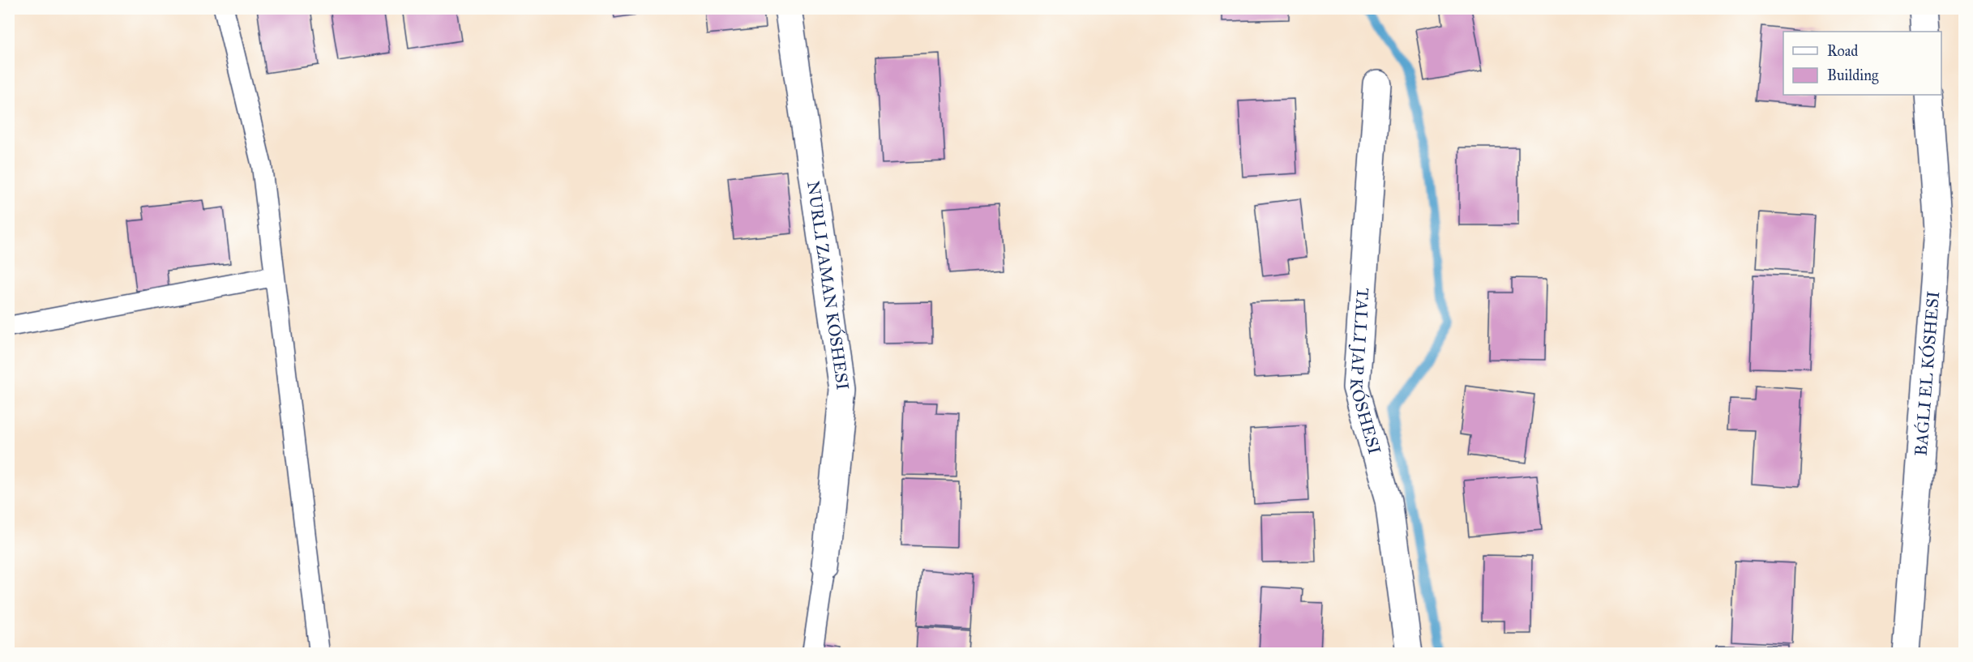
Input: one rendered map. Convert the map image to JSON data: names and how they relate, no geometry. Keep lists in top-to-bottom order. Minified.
{"legend":["Road","Building"]}
